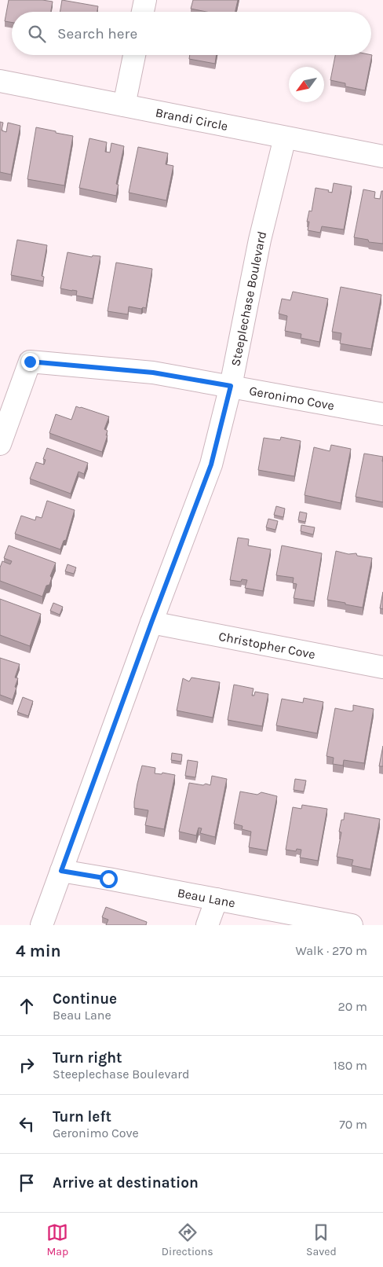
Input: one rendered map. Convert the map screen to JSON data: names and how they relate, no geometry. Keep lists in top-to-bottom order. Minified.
{"streets":{"street":["Brandi Circle","Steeplechase Boulevard","Geronimo Cove","Christopher Cove","Beau Lane"]},"crossings":[["Brandi Circle","Steeplechase Boulevard"],["Steeplechase Boulevard","Geronimo Cove"],["Steeplechase Boulevard","Christopher Cove"],["Steeplechase Boulevard","Beau Lane"]],"north":"bottom left","page":{"search":"Search here","heading":["4 min","Walk · 270 m"],"list":[["Continue","Beau Lane","20 m"],["Turn right","Steeplechase Boulevard","180 m"],["Turn left","Geronimo Cove","70 m"],"Arrive at destination"],"nav":["Map","Directions","Saved"]}}
